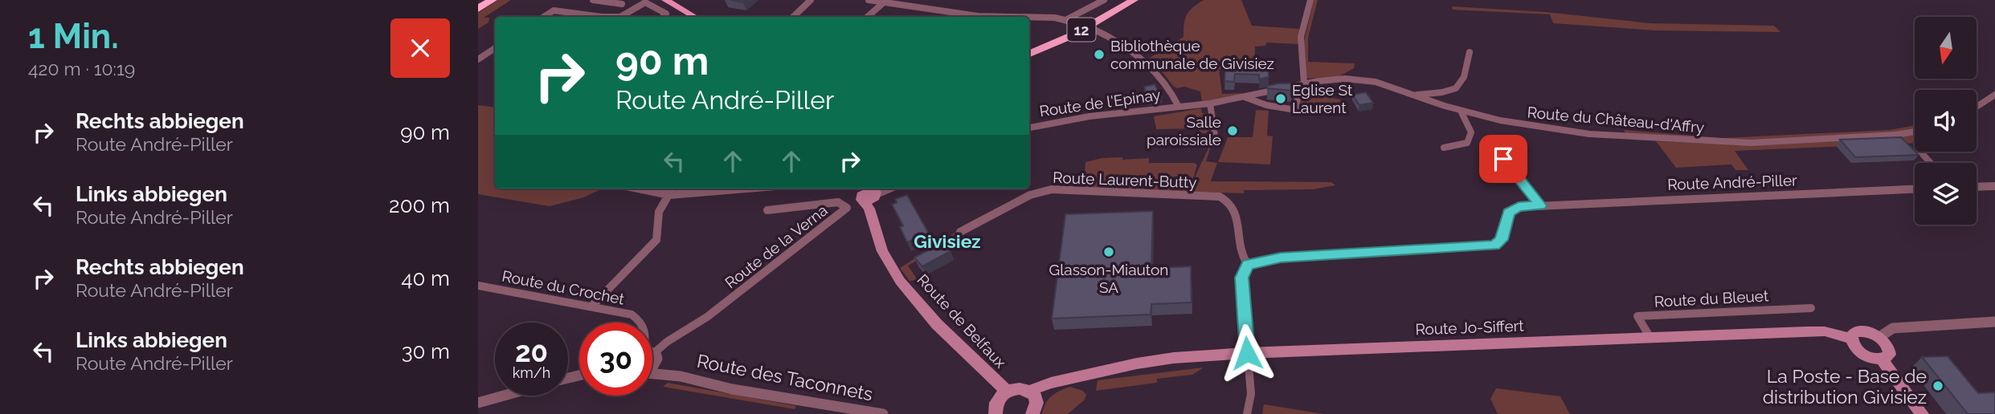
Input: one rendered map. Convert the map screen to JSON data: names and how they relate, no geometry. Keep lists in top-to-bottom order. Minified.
{"streets":{"highway":["12"],"main road":["Route de Belfaux","Route Jo-Siffert"],"street":["Route de l'Epinay","Route du Château-d'Affry","Route Laurent-Butty","Route André-Piller","Route de la Verna","Route du Crochet","Route du Bleuet","Route des Taconnets"]},"crossings":[["Route de l'Epinay","Route du Château-d'Affry"],["Route Laurent-Butty","Route André-Piller"],["Route du Bleuet","Route Jo-Siffert"]],"districts":["Givisiez"],"places":["Bibliothèque communale de Givisiez","Eglise St Laurent","Salle paroissiale","Glasson-Miauton SA","La Poste - Base de distribution Givisiez"],"north":"bottom","page":{"heading":["1 Min.","420 m · 10:19"],"turn":["90 m","Route André-Piller"],"list":[{"name":"Rechts abbiegen","note":"Route André-Piller","value":"90 m"},{"name":"Links abbiegen","note":"Route André-Piller","value":"200 m"},{"name":"Rechts abbiegen","note":"Route André-Piller","value":"40 m"},{"name":"Links abbiegen","note":"Route André-Piller","value":"30 m"}],"speed":"20 km/h","limit":"30"}}
